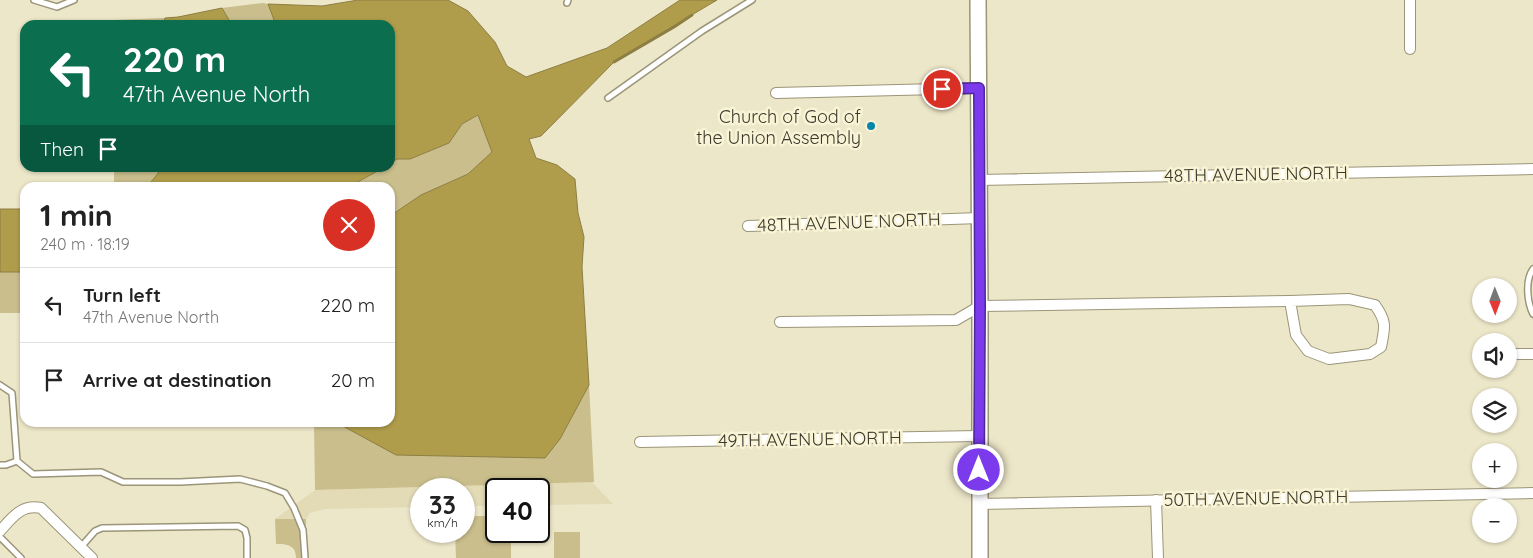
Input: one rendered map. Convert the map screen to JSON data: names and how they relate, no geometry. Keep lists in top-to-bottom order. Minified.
{"streets":{"street":["48TH AVENUE NORTH","49TH AVENUE NORTH","50TH AVENUE NORTH"]},"places":["Church of God of the Union Assembly"],"north":"bottom","page":{"turn":["220 m","47th Avenue North"],"then":"Then","heading":["1 min","240 m · 18:19"],"list":[{"name":"Turn left","note":"47th Avenue North","value":"220 m"},{"name":"Arrive at destination","value":"20 m"}],"map_buttons":["+","−"],"speed":"33 km/h","limit":"40"}}
